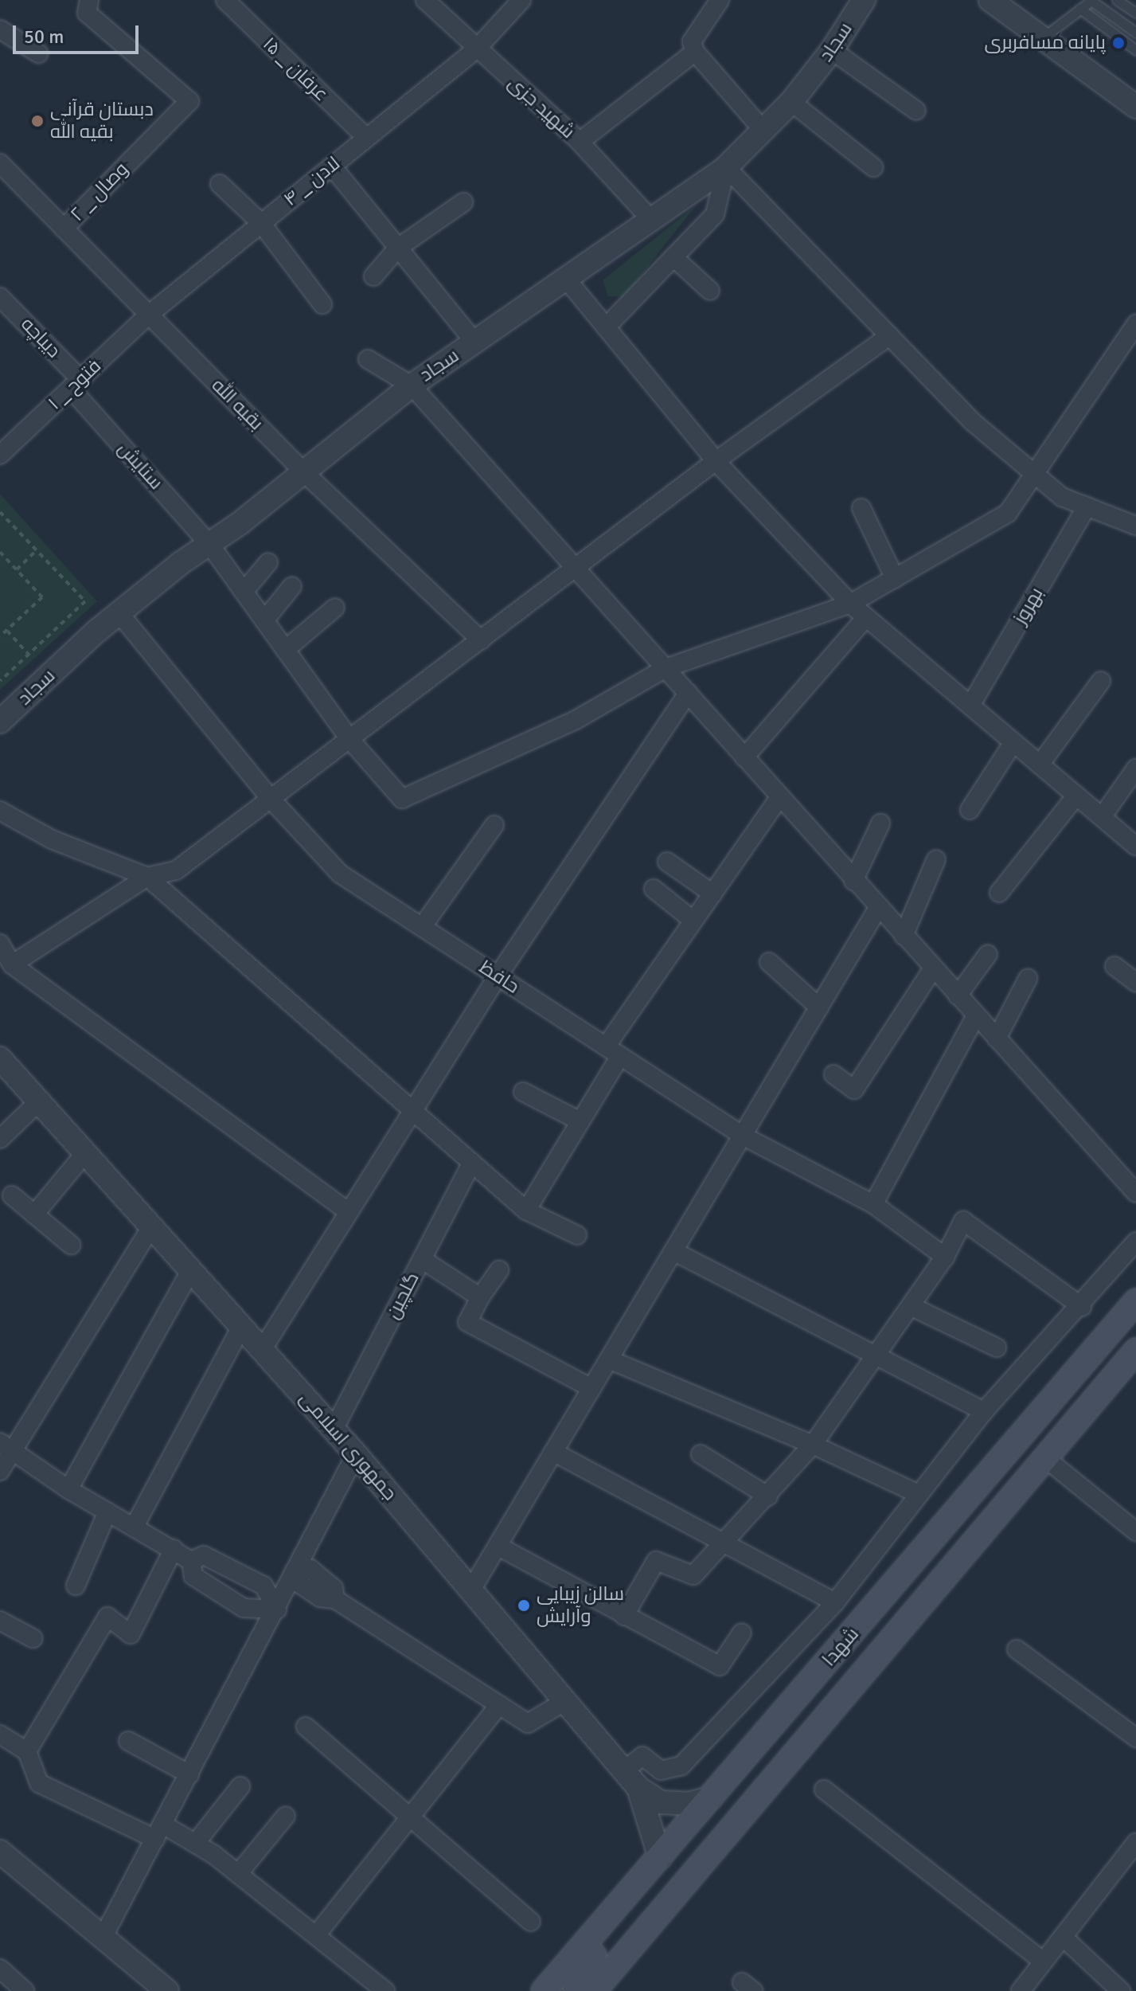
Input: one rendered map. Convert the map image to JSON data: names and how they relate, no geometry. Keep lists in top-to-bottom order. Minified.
{"streets":{"main road":["شهدا"],"street":["سجاد","عرفان _ ۱۵","شهید جزی","لادن _ ۴","وصال _ ۲","دیباچه","فتوح _ ۱","بقیه الله","ستایش","بهروز","حافظ","گلچین","جمهوری اسلامی"]},"crossings":[["سجاد","شهید جزی"],["سجاد","بقیه الله"],["سجاد","ستایش"],["سجاد","حافظ"],["عرفان _ ۱۵","لادن _ ۴"],["شهید جزی","لادن _ ۴"],["لادن _ ۴","فتوح _ ۱"],["لادن _ ۴","بقیه الله"],["وصال _ ۲","بقیه الله"],["دیباچه","فتوح _ ۱"],["دیباچه","ستایش"],["فتوح _ ۱","بقیه الله"],["فتوح _ ۱","ستایش"],["گلچین","جمهوری اسلامی"],["جمهوری اسلامی","شهدا"]],"places":["پایانه مسافربری","دبستان قرآنی بقیه الله","سالن زیبایی وآرایش"],"scale_bar":"50 m"}
